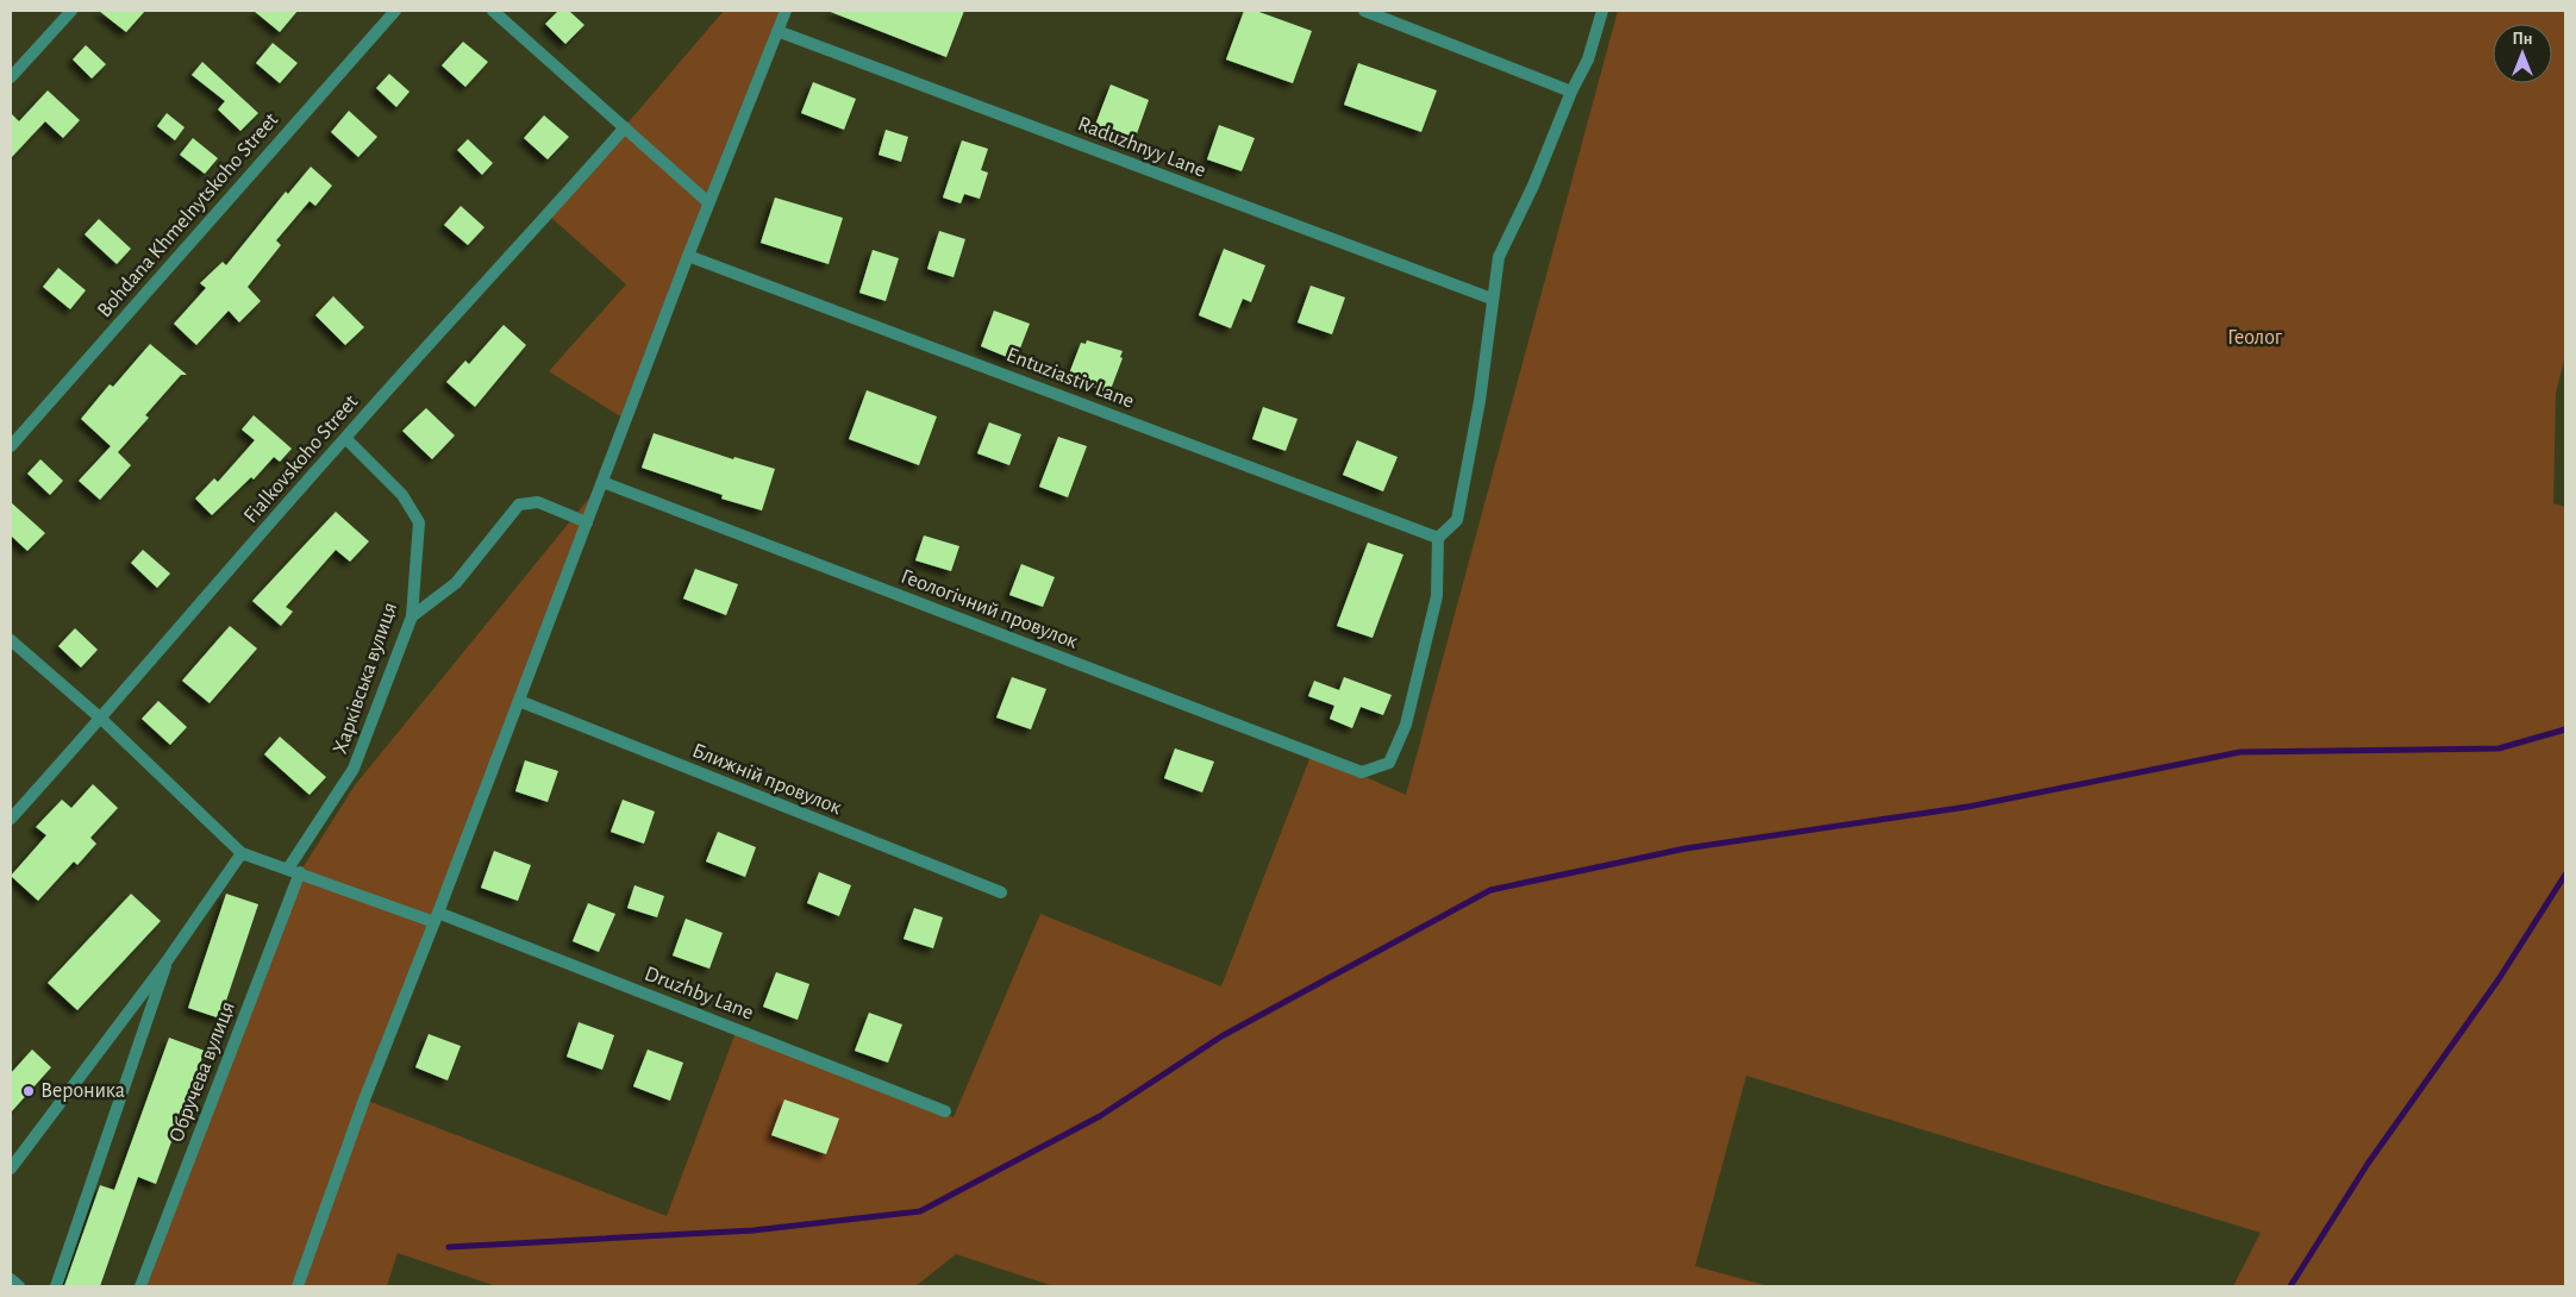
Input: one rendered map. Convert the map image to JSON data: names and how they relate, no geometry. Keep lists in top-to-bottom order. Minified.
{"streets":{"street":["Raduzhnyy Lane","Bohdana Khmelnytskoho Street","Entuziastiv Lane","Fialkovskoho Street","Геологічний провулок","Харківська вулиця","Ближній провулок","Druzhby Lane","Обручева вулиця"]},"crossings":[["Entuziastiv Lane","Геологічний провулок"],["Fialkovskoho Street","Харківська вулиця"],["Харківська вулиця","Druzhby Lane"],["Харківська вулиця","Обручева вулиця"],["Druzhby Lane","Обручева вулиця"]],"parks":["Геолог"],"places":["Вероника"],"north":"top"}
